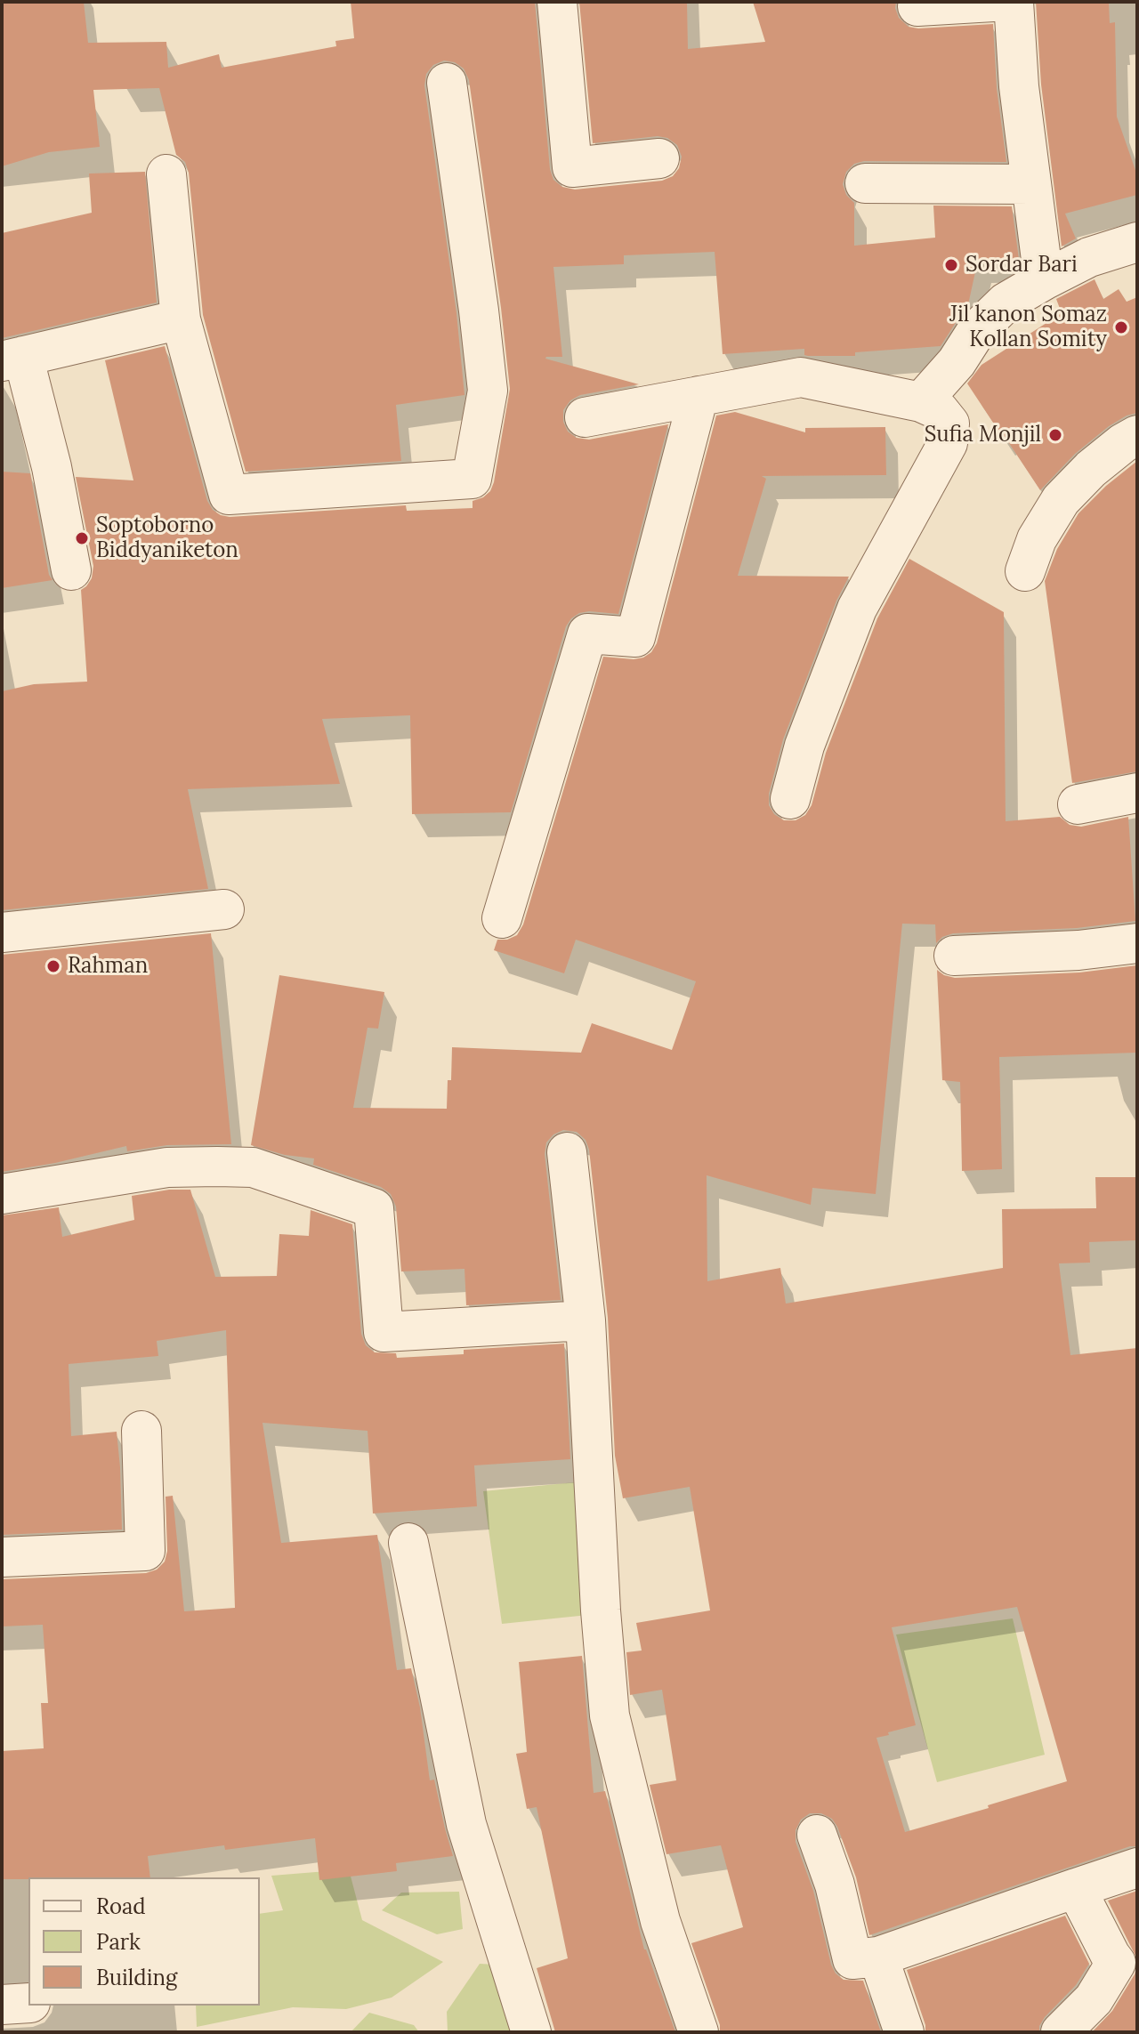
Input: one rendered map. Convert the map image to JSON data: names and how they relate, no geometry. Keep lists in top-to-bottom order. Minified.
{"places":["Sordar Bari","Jil kanon Somaz Kollan Somity","Sufia Monjil","Soptoborno Biddyaniketon","Rahman"],"legend":["Road","Park","Building"]}
